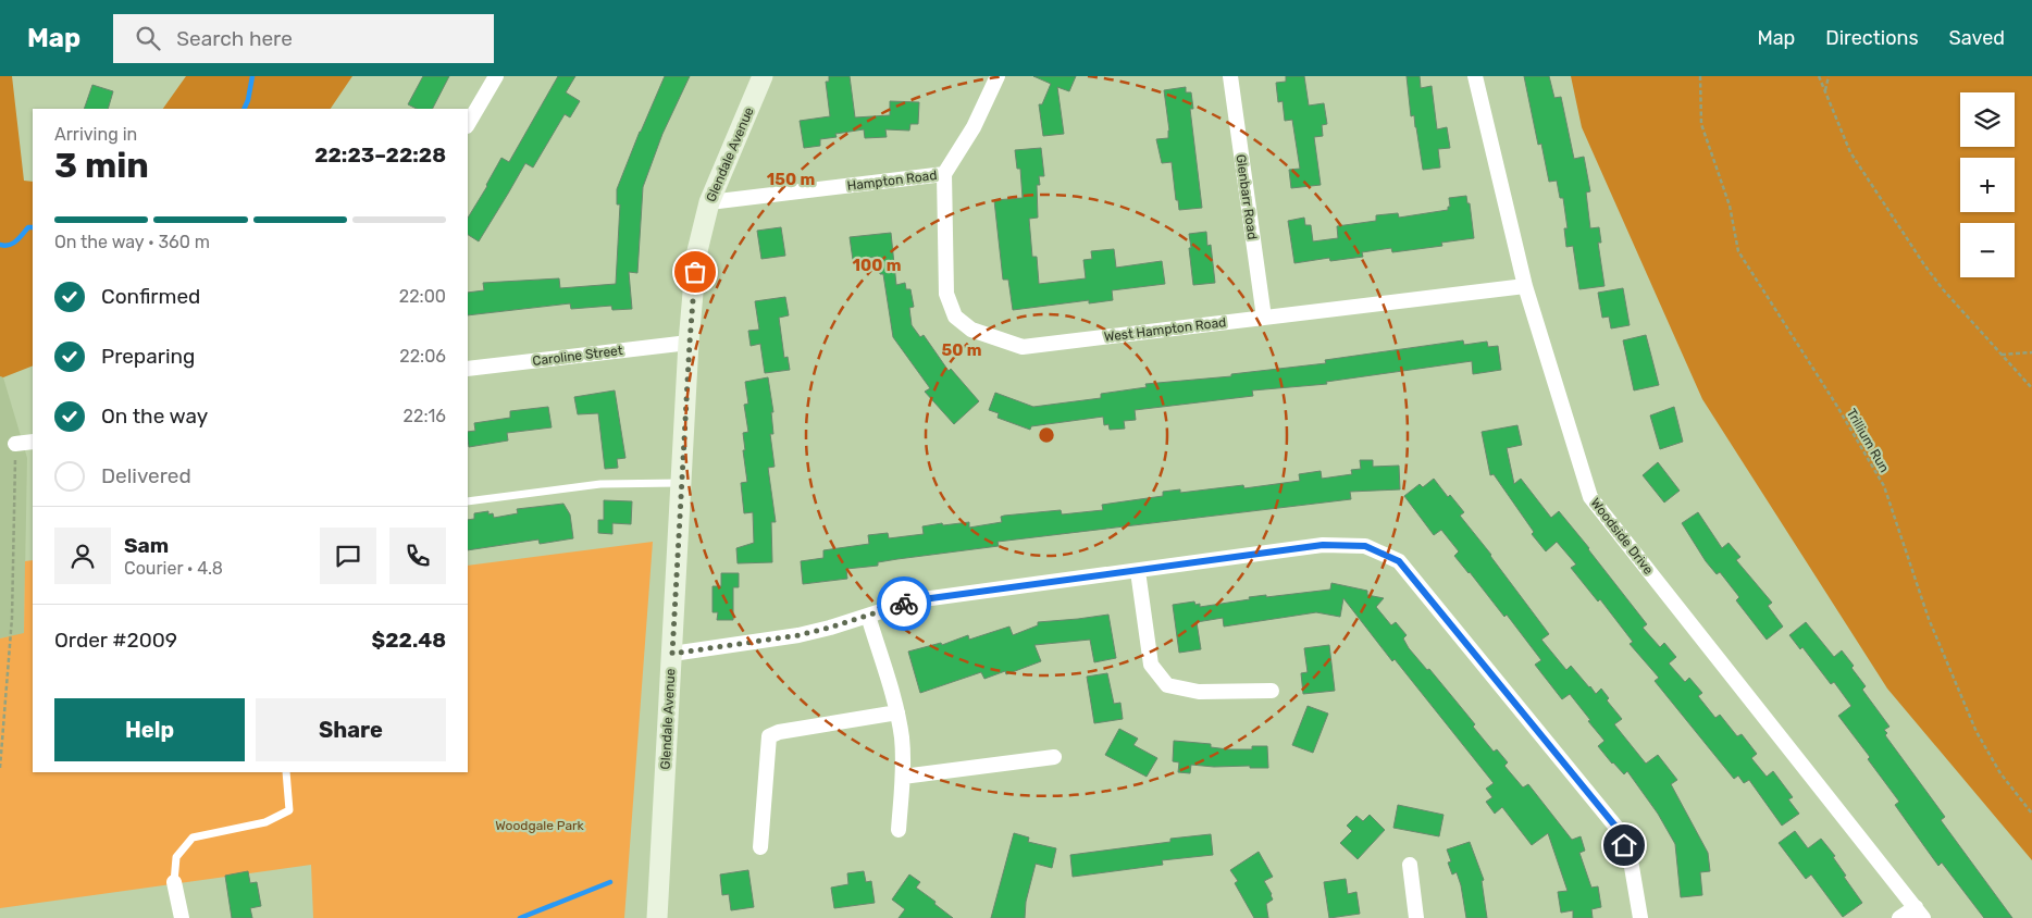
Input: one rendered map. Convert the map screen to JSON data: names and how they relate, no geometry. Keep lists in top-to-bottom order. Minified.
{"streets":{"main road":["Glendale Avenue"],"street":["Hampton Road","Glenbarr Road","West Hampton Road","Caroline Street","Woodside Drive"],"path":["Trillium Run"]},"crossings":[["Glendale Avenue","Hampton Road"],["Glendale Avenue","Caroline Street"],["Hampton Road","West Hampton Road"],["Glenbarr Road","West Hampton Road"],["West Hampton Road","Woodside Drive"]],"parks":["Woodgale Park"],"page":{"header":"Map","search":"Search here","nav":["Map","Directions","Saved"],"map_buttons":["+","−"],"heading":["3 min","Arriving in","22:23–22:28"],"panel":["Sam","Courier · 4.8","Order #2009","$22.48"],"bar":"On the way · 360 m","list":[["Confirmed","22:00"],["Preparing","22:06"],["On the way","22:16"],"Delivered"],"buttons":["Help","Share"]},"rings":["150 m","100 m","50 m"]}
